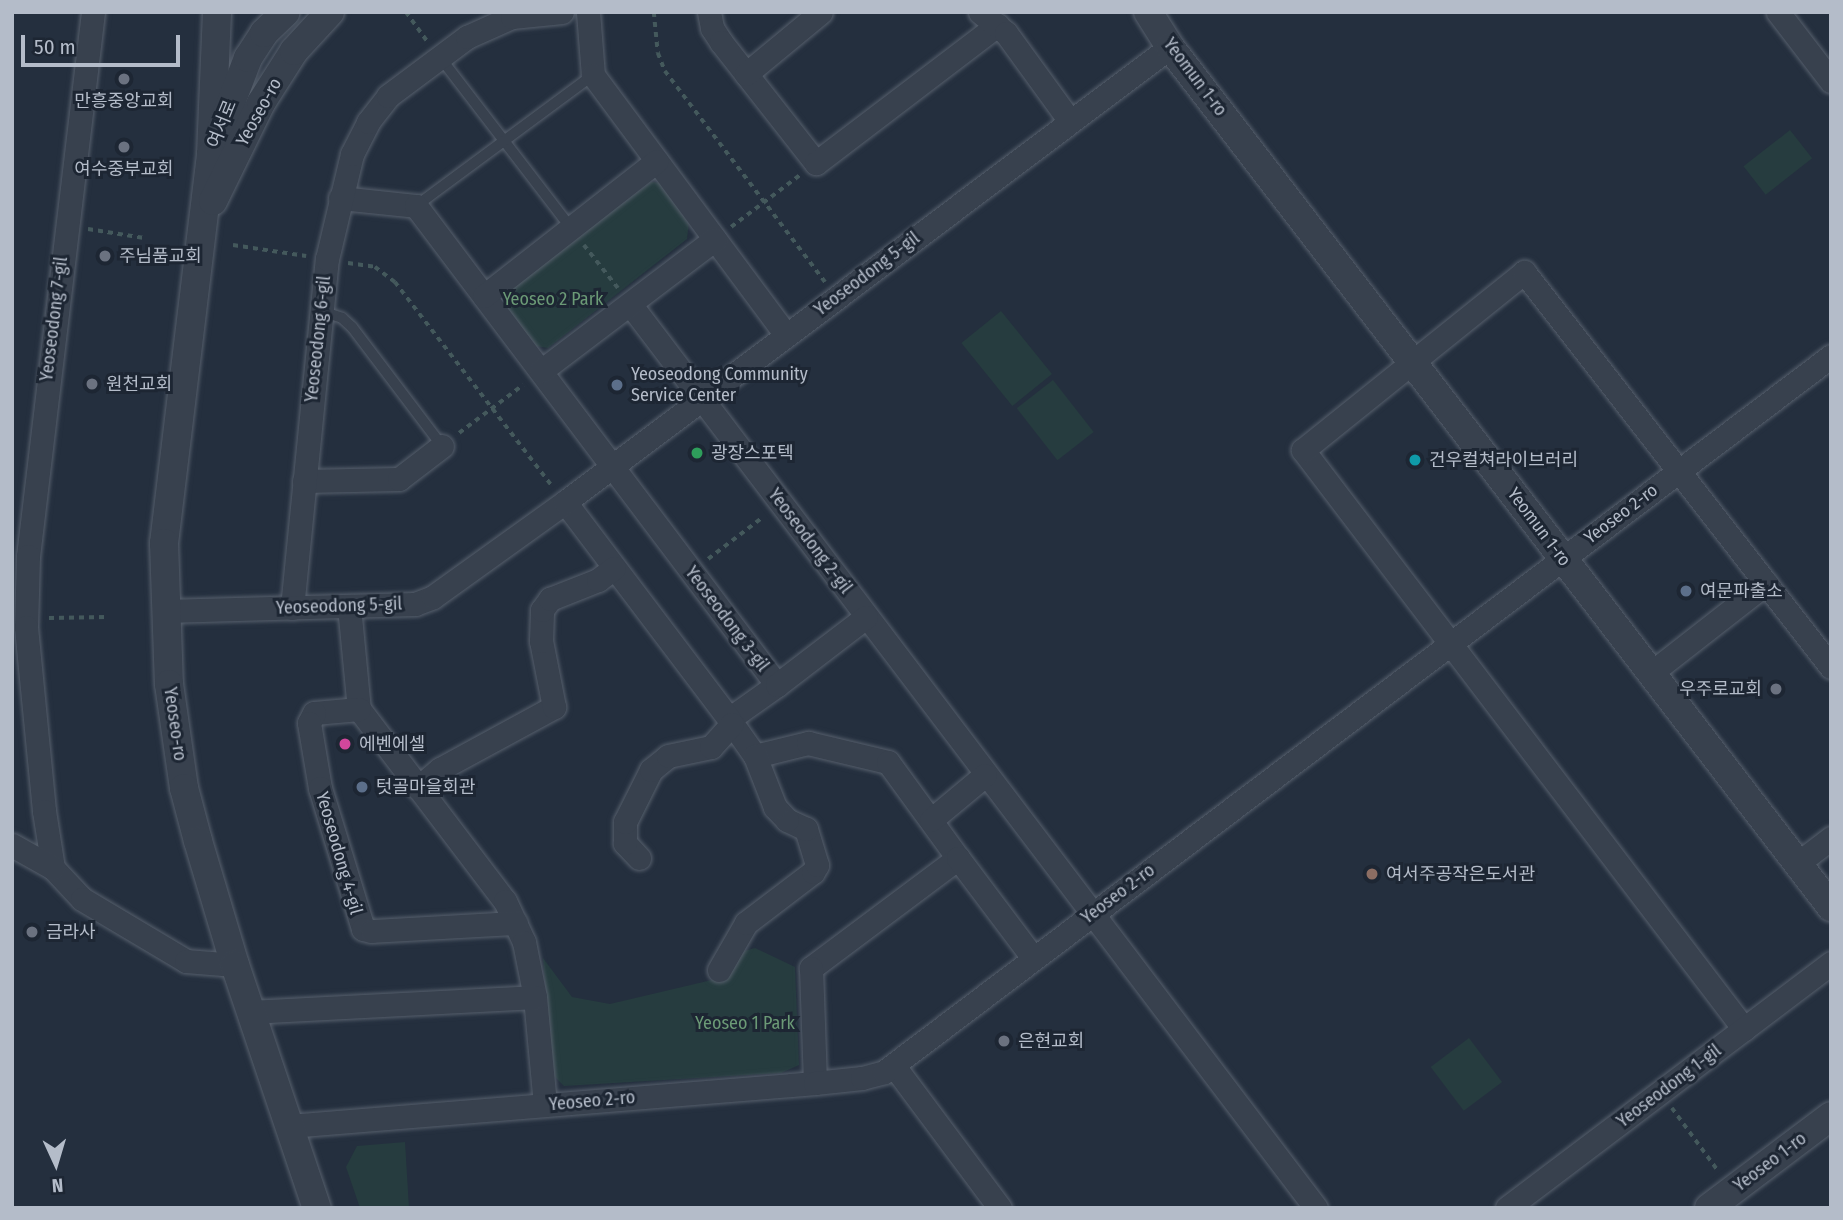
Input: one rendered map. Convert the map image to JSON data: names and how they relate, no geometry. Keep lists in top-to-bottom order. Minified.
{"streets":{"street":["Yeomun 1-ro","Yeoseo-ro","여서로","Yeoseodong 5-gil","Yeoseodong 7-gil","Yeoseodong 6-gil","Yeoseo 2-ro","Yeoseodong 2-gil","Yeoseodong 3-gil","Yeoseodong 4-gil","Yeoseodong 1-gil","Yeoseo 1-ro"]},"crossings":[["Yeomun 1-ro","Yeoseodong 5-gil"],["Yeomun 1-ro","Yeoseo 2-ro"],["Yeoseo-ro","여서로"],["Yeoseo-ro","Yeoseodong 5-gil"],["Yeoseo-ro","Yeoseo 2-ro"],["Yeoseodong 5-gil","Yeoseodong 6-gil"],["Yeoseodong 5-gil","Yeoseodong 2-gil"],["Yeoseodong 5-gil","Yeoseodong 3-gil"],["Yeoseo 2-ro","Yeoseodong 2-gil"]],"parks":["Yeoseo 2 Park","Yeoseo 1 Park"],"places":["만흥중앙교회","여수중부교회","주님품교회","원천교회","Yeoseodong Community Service Center","광장스포텍","건우컬쳐라이브러리","여문파출소","우주로교회","에벤에셀","텃골마을회관","여서주공작은도서관","금라사","은현교회"],"scale_bar":"50 m","north":"bottom"}
